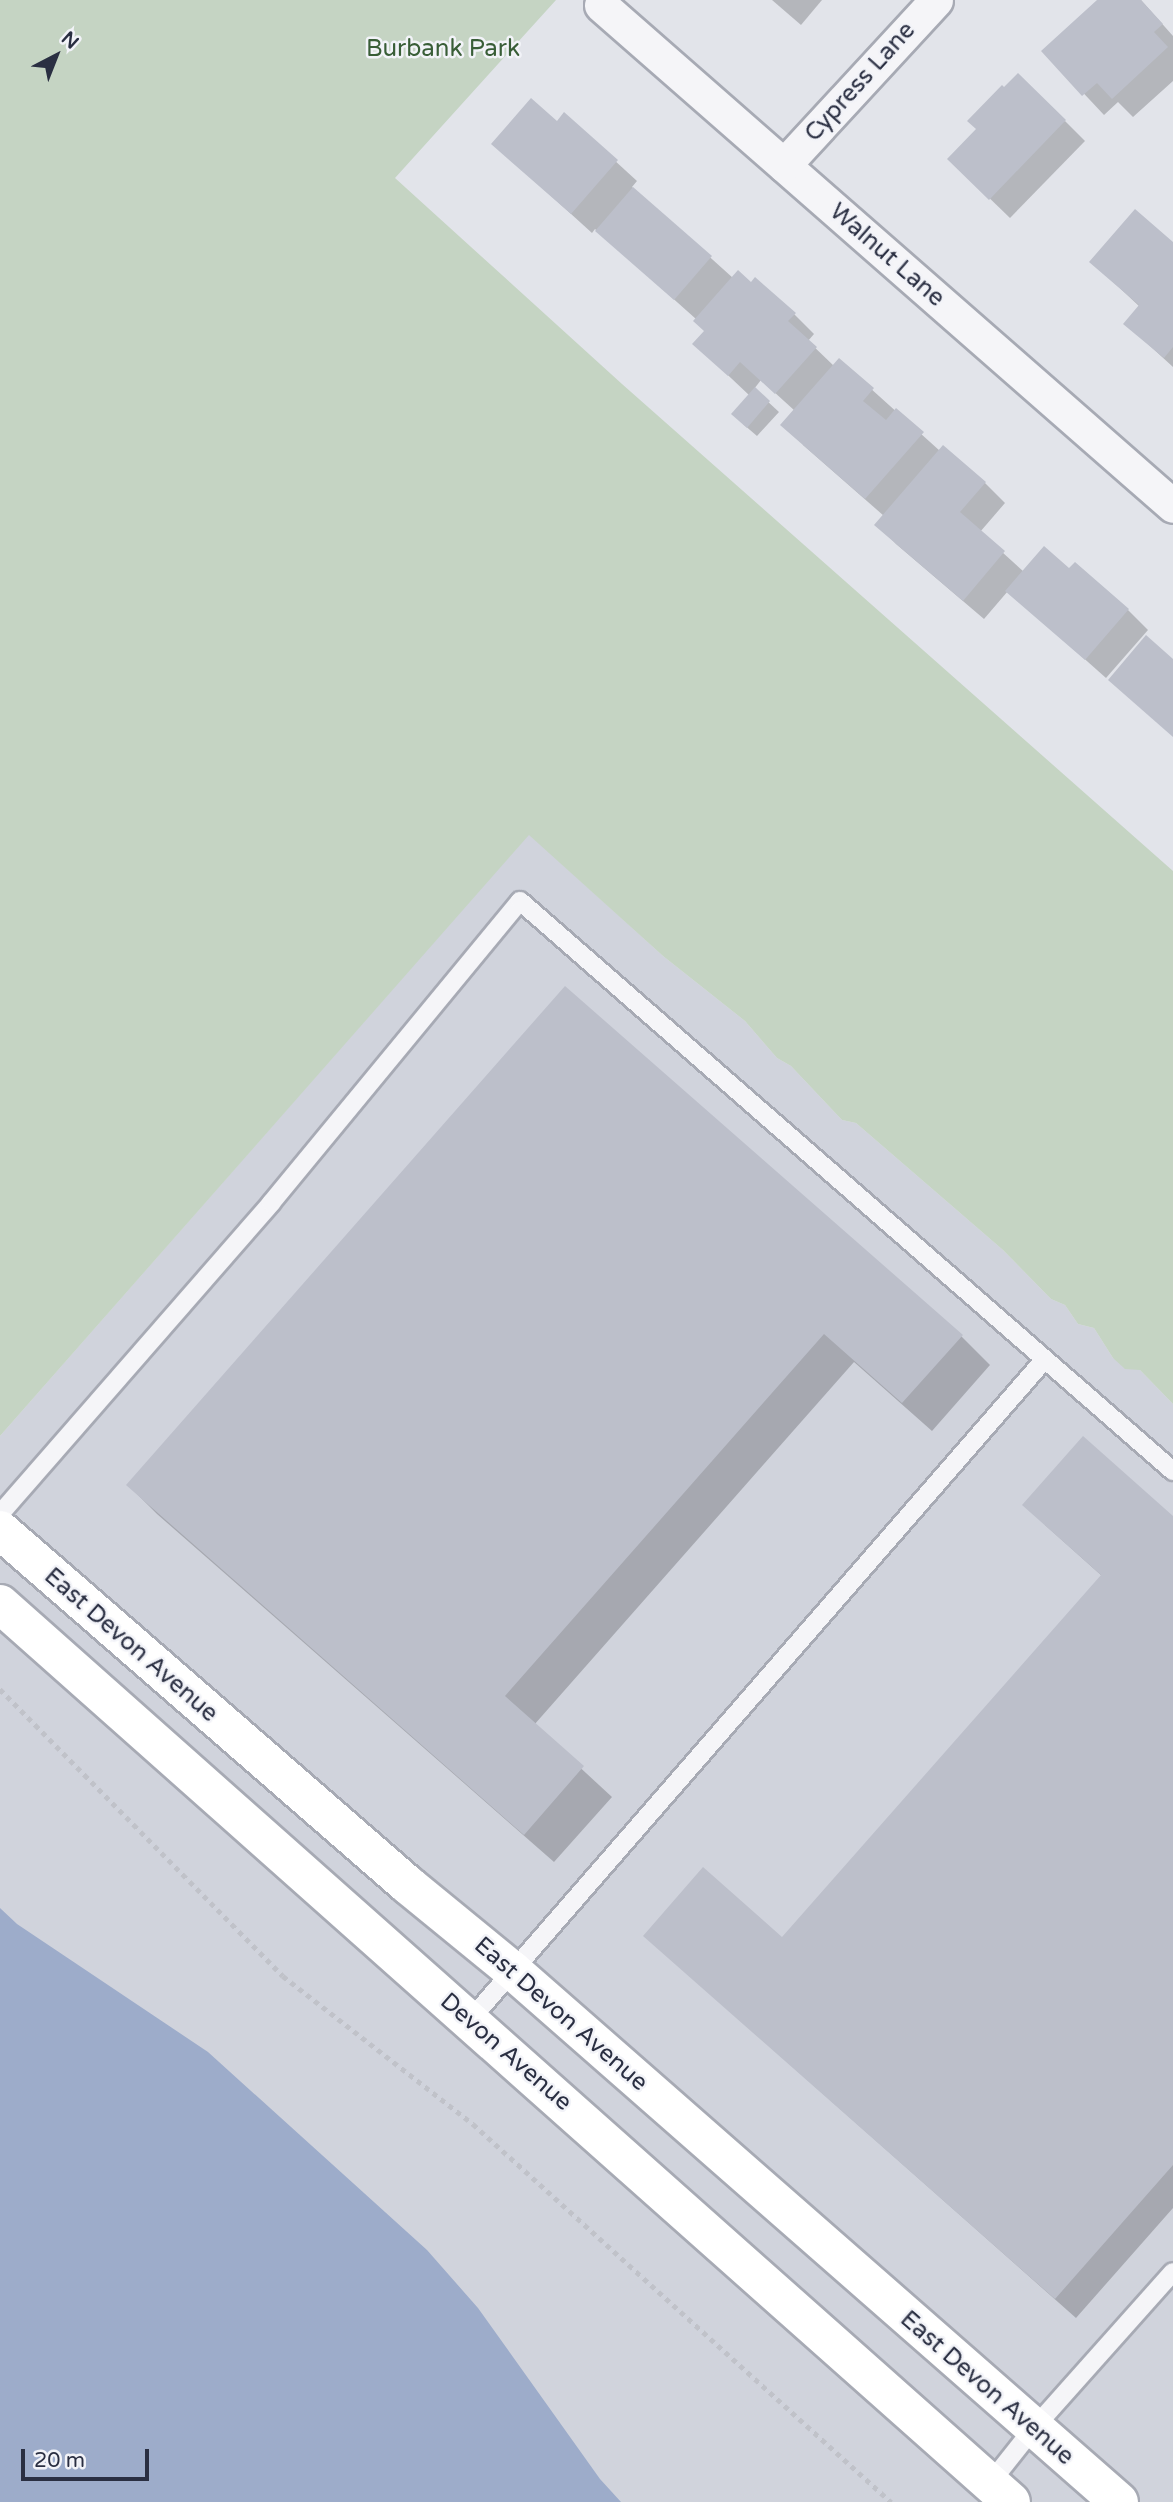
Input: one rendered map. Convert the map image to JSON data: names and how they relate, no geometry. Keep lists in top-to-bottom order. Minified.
{"streets":{"main road":["East Devon Avenue","Devon Avenue"],"street":["Cypress Lane","Walnut Lane"]},"crossings":[["Cypress Lane","Walnut Lane"]],"parks":["Burbank Park"],"scale_bar":"20 m","north":"top right"}
